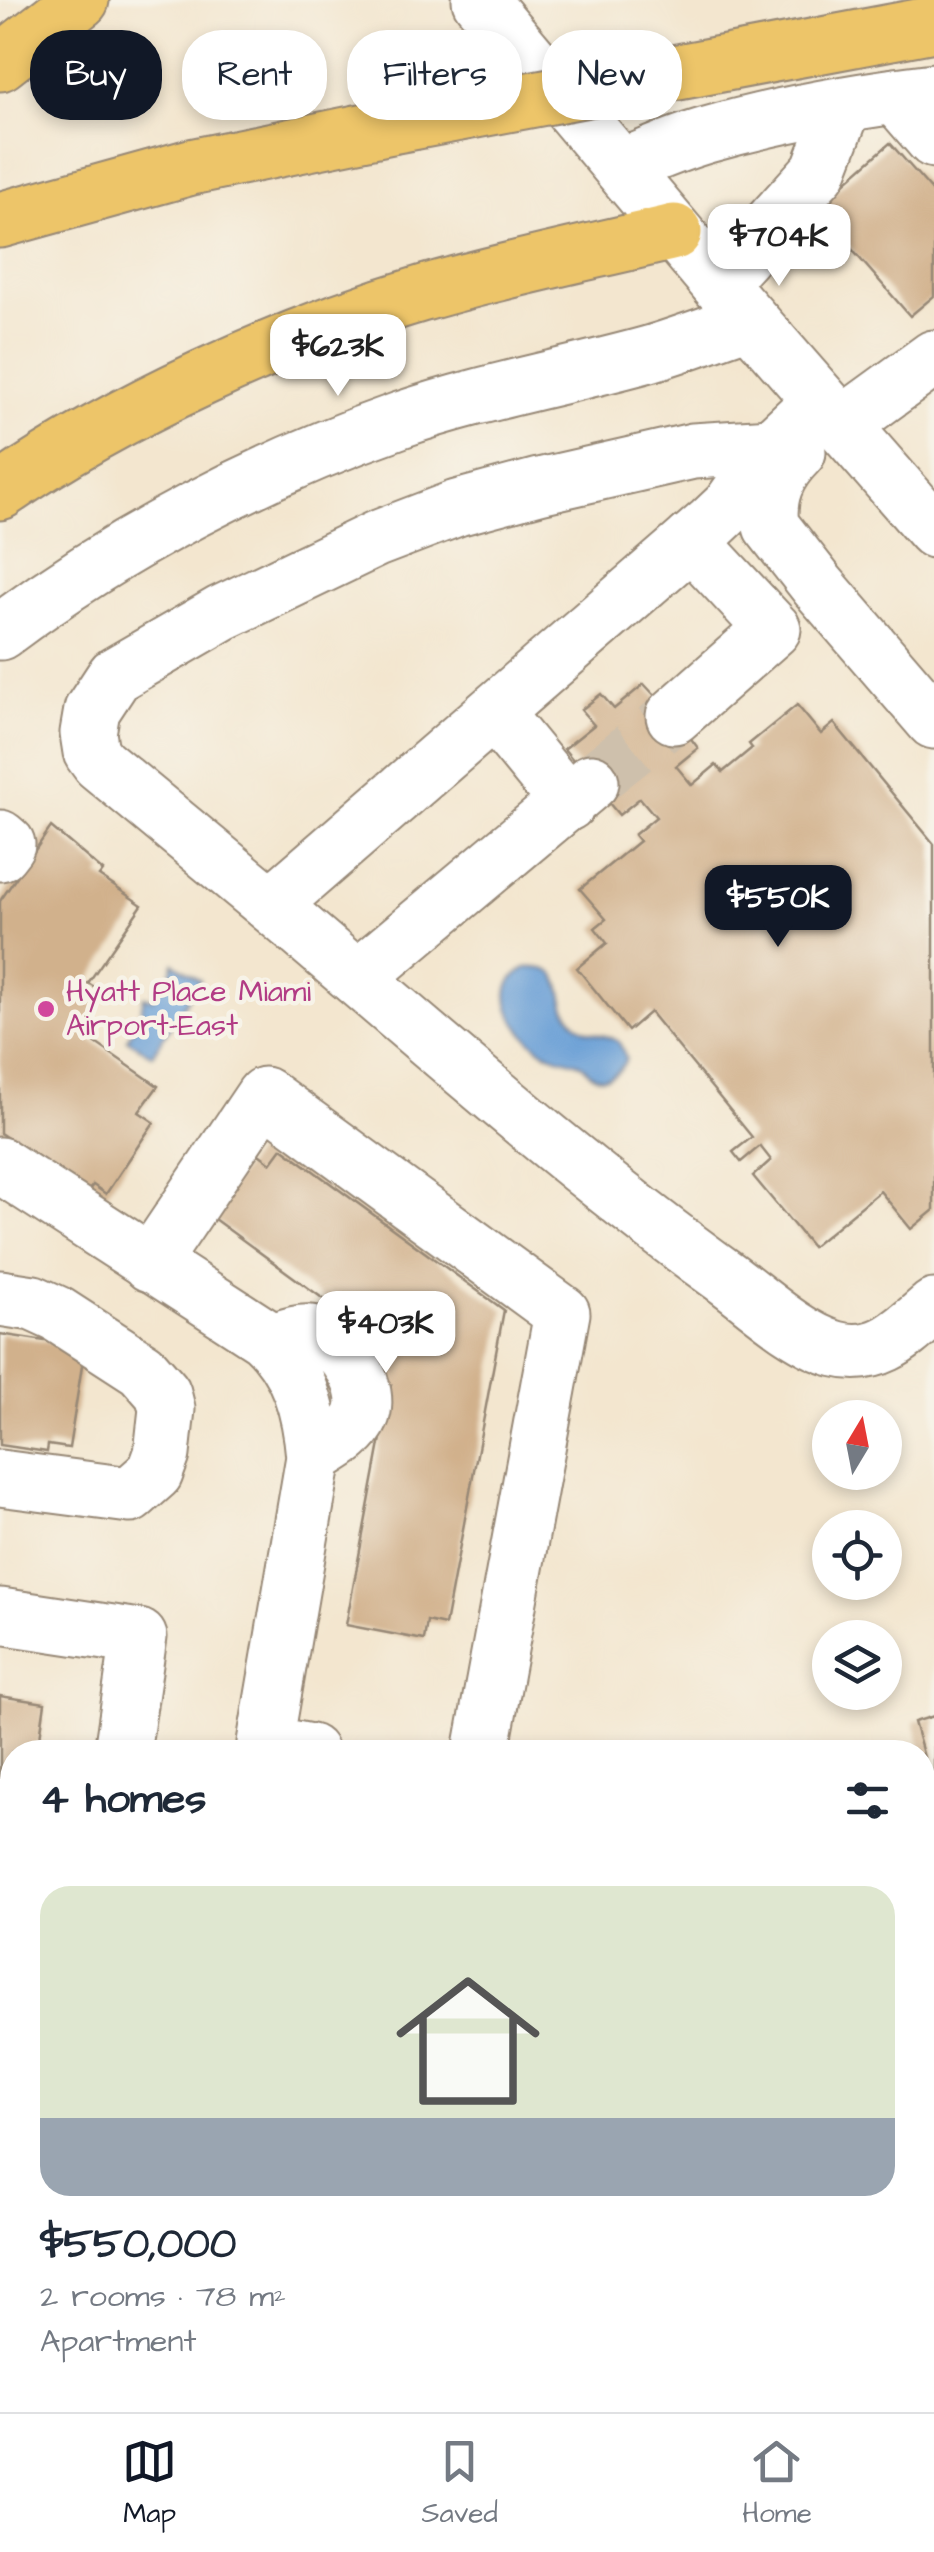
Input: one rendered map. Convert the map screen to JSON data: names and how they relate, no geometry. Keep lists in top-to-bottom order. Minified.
{"places":["Hyatt Place Miami Airport-East"],"north":"top","page":{"chip":["Buy","Rent","Filters","New"],"price":["$704K","$623K","$550K","$403K"],"heading":"4 homes","list":[{"name":"$550,000","note":"2 rooms · 78 m² · Apartment"}],"tabs":["Map","Saved","Home"]}}
